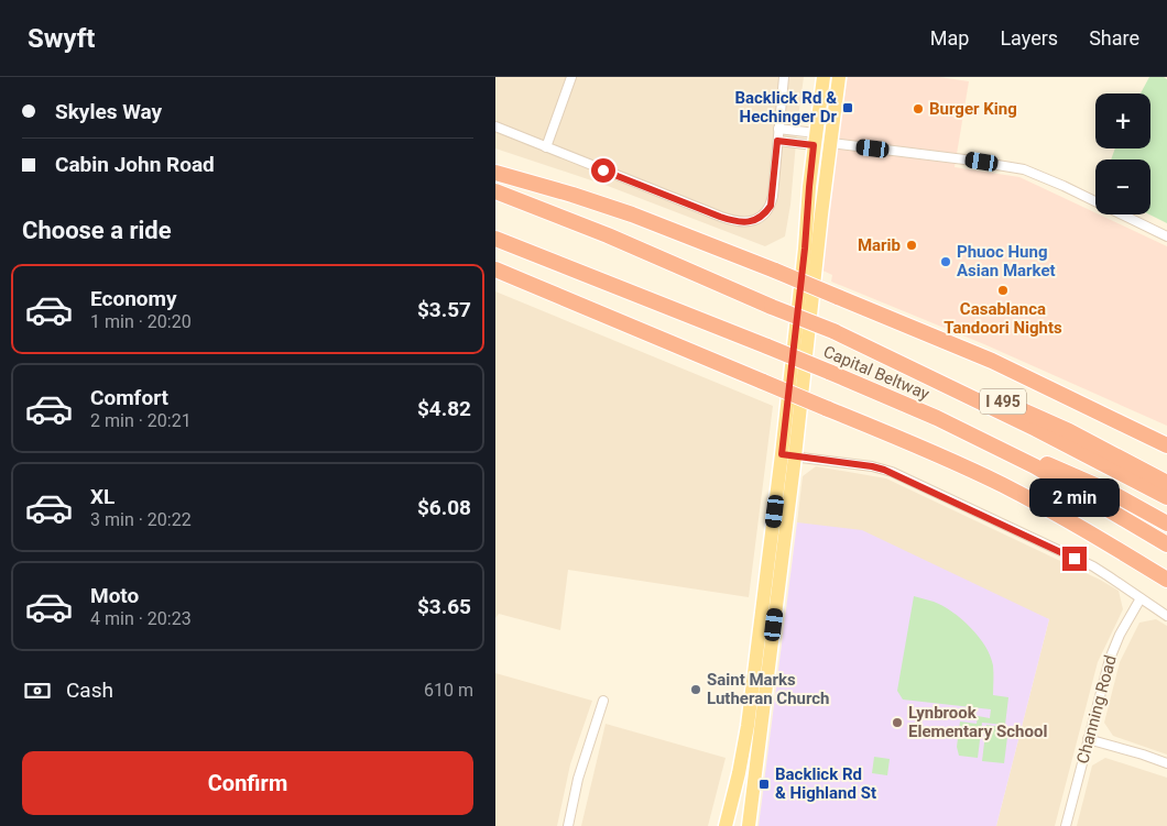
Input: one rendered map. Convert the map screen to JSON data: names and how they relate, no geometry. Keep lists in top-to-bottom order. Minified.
{"streets":{"highway":["Capital Beltway","I 495"],"street":["Channing Road"]},"places":{"transit":["Backlick Rd & Hechinger Dr","Backlick Rd & Highland St"],"other":["Burger King","Marib","Phuoc Hung Asian Market","Casablanca Tandoori Nights","Saint Marks Lutheran Church","Lynbrook Elementary School"]},"page":{"header":"Swyft","nav":["Map","Layers","Share"],"banner":["Skyles Way","Cabin John Road"],"map_buttons":["+","−"],"heading":"Choose a ride","list":[{"name":"Economy","note":"1 min · 20:20","value":"$3.57"},{"name":"Comfort","note":"2 min · 20:21","value":"$4.82"},{"name":"XL","note":"3 min · 20:22","value":"$6.08"},{"name":"Moto","note":"4 min · 20:23","value":"$3.65"}],"bubble":"2 min","pay":["Cash","610 m"],"buttons":"Confirm"}}
